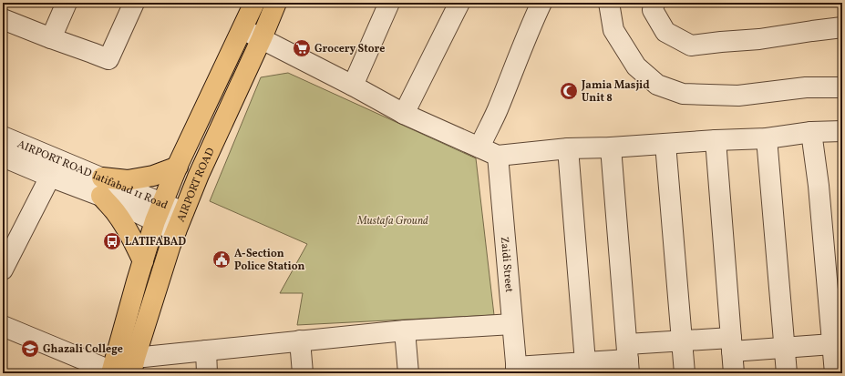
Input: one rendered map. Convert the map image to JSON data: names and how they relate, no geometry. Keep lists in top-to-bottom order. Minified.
{"streets":{"main road":["AIRPORT ROAD"],"street":["AIRPORT ROAD latifabad 11 Road","Zaidi Street"]},"crossings":[["AIRPORT ROAD latifabad 11 Road","AIRPORT ROAD"]],"parks":["Mustafa Ground"],"places":{"supermarket":["Grocery Store"],"mosque":["Jamia Masjid Unit 8"],"bus stop":["LATIFABAD"],"public building":["A-Section Police Station"],"school or university":["Ghazali College"]}}
